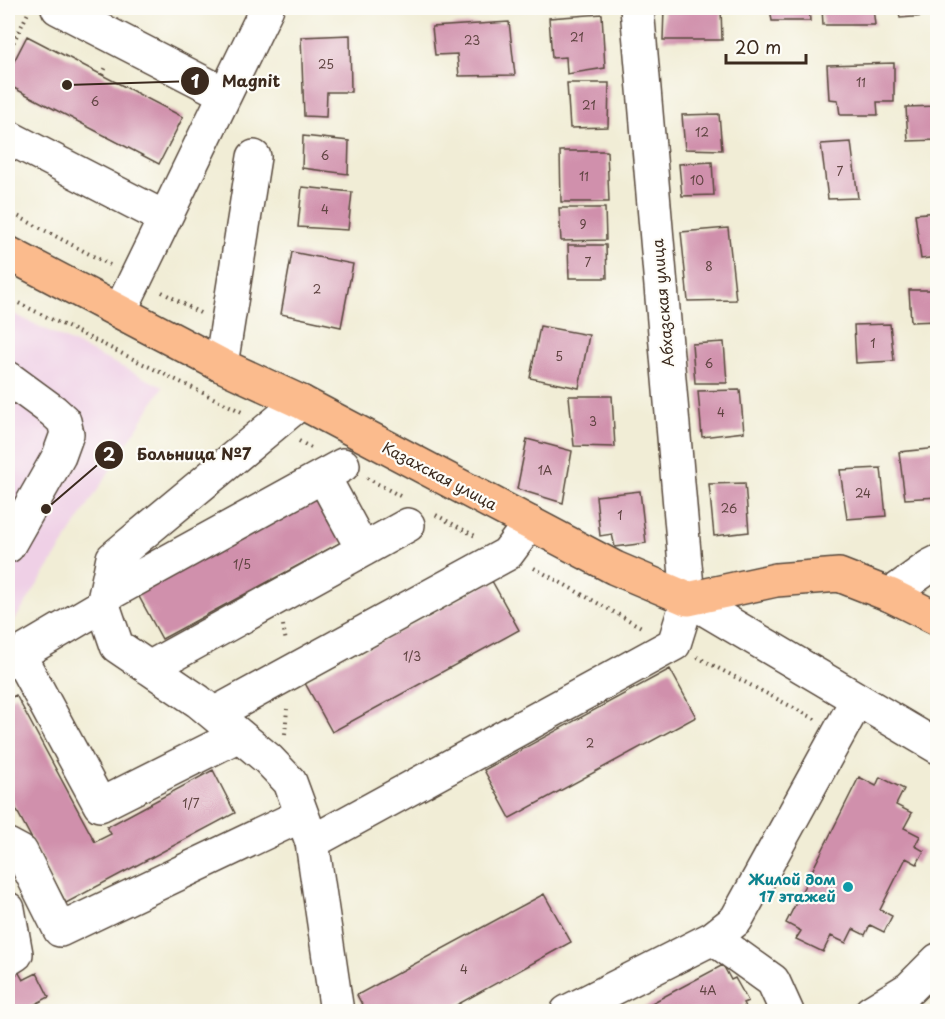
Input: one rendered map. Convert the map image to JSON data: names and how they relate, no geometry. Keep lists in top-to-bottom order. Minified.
{"streets":{"main road":["Казахская улица"],"street":["Абхазская улица"]},"crossings":[["Абхазская улица","Казахская улица"]],"places":["Magnit","Больница №7","Жилой дом 17 этажей"],"house_numbers":["21","23","25","11","6","21","12","6","7","11","10","4","9","7","8","2","1","5","6","4","3","1А","24","26","1","1/5","1/3","2","1/7","4","4А"],"scale_bar":"20 m"}
